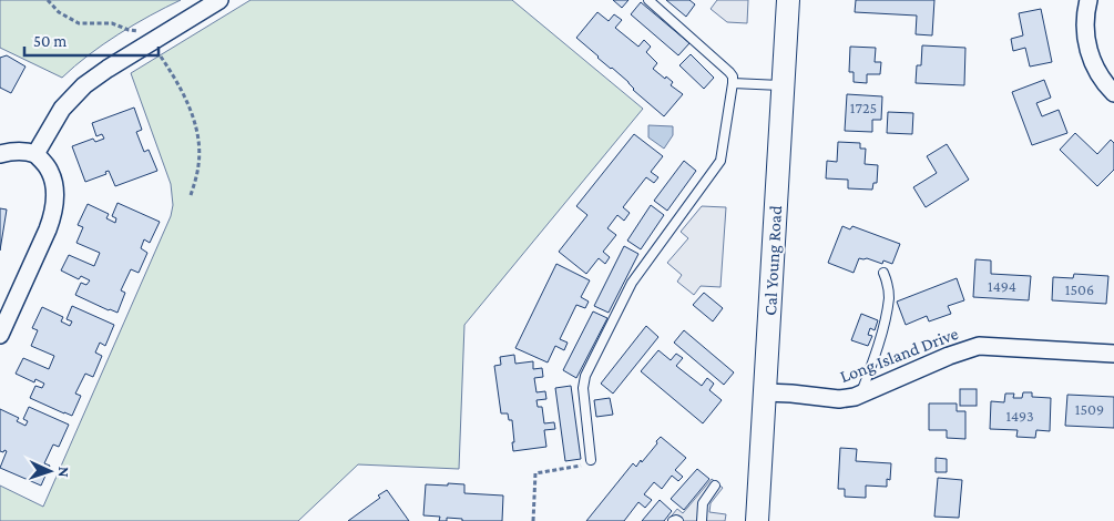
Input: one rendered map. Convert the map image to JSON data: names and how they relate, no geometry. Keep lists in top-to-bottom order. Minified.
{"streets":{"main road":["Cal Young Road"],"street":["Long Island Drive"]},"crossings":[["Cal Young Road","Long Island Drive"]],"house_numbers":["1725","1494","1506","1509","1493"],"scale_bar":"50 m","north":"right"}
